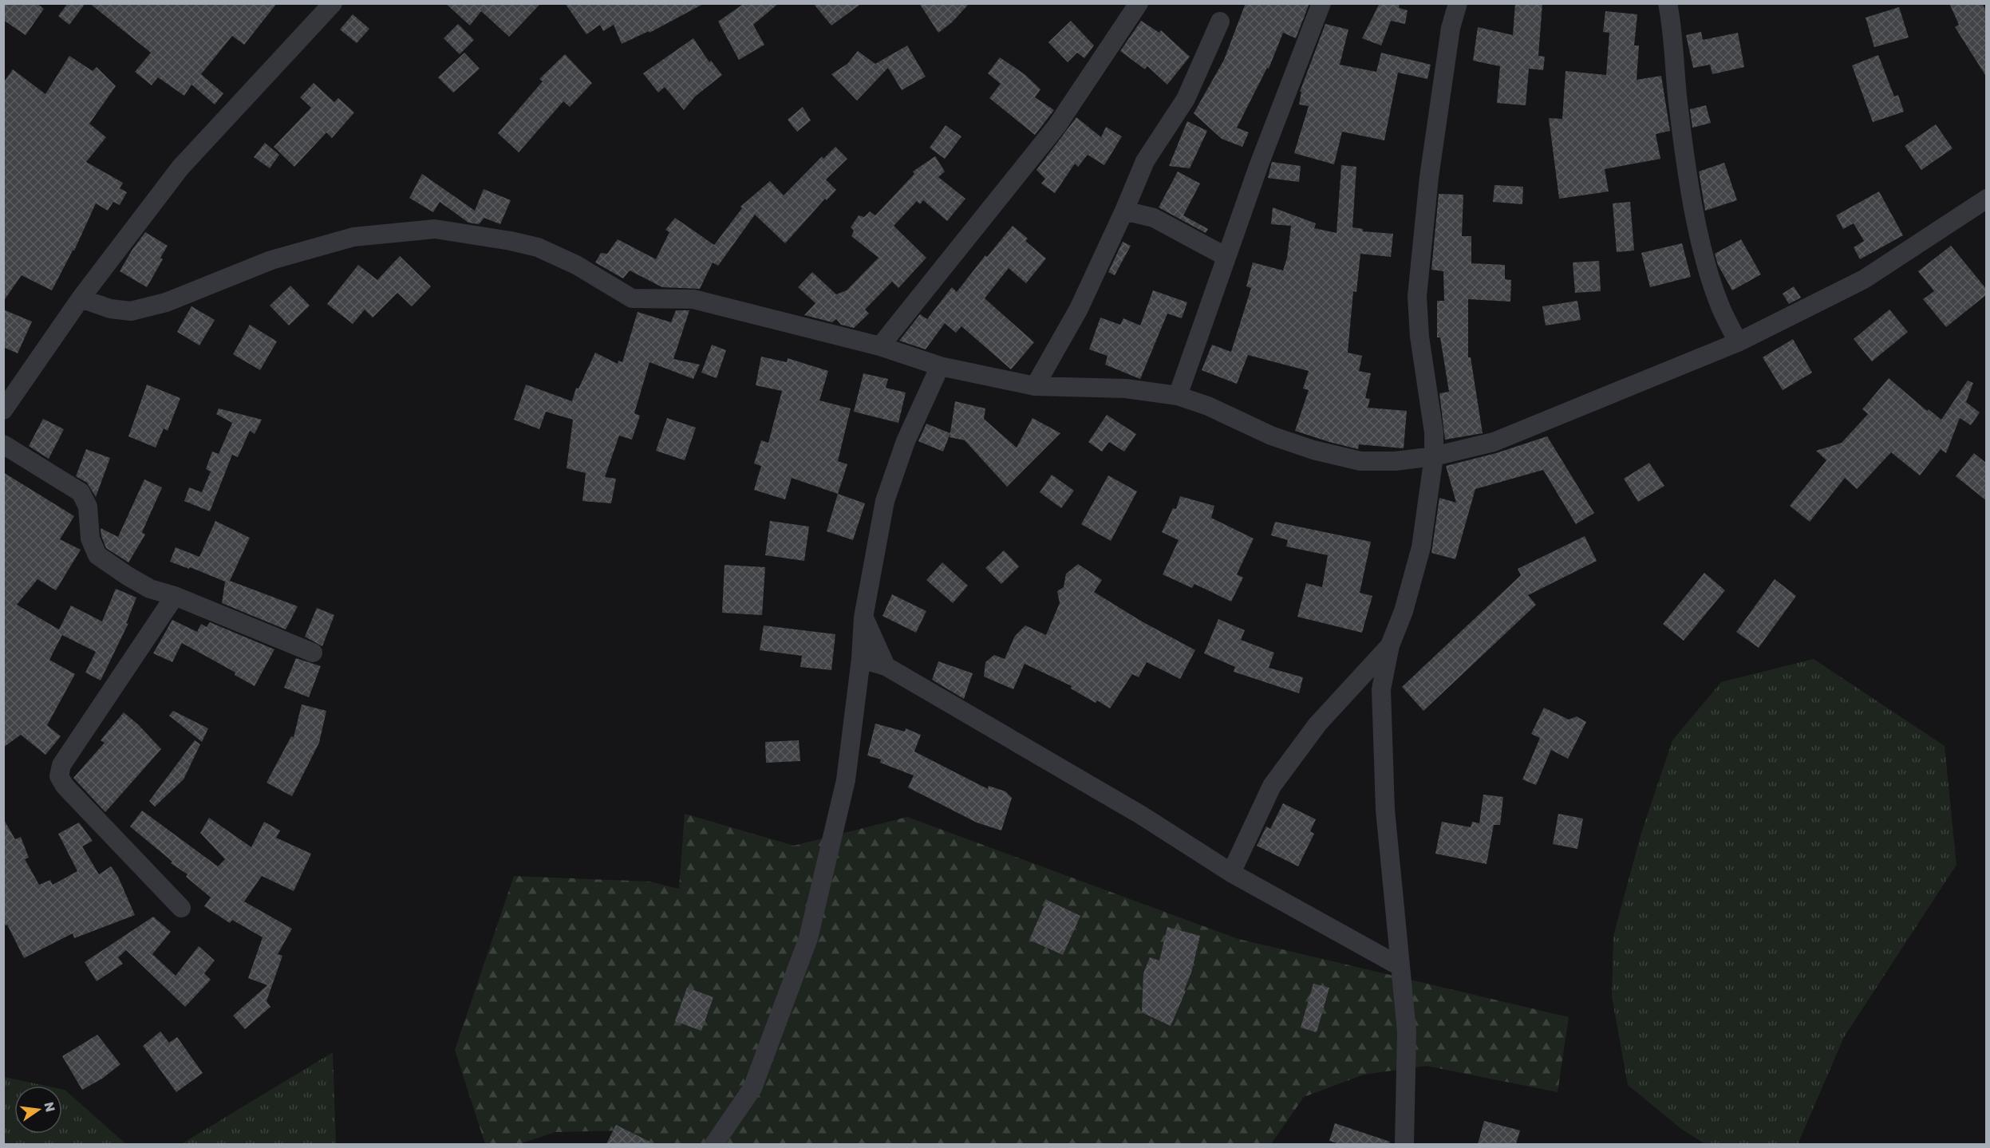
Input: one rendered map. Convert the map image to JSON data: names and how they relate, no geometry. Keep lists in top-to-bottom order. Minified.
{"north":"right"}
